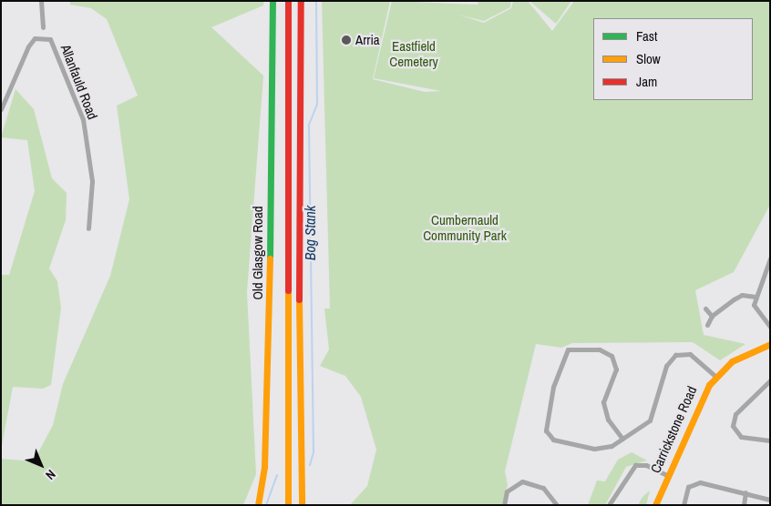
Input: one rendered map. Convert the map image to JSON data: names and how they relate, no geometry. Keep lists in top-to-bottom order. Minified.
{"streets":{"main road":["Old Glasgow Road","Carrickstone Road"],"street":["Allanfauld Road"]},"water":["Bog Stank"],"parks":["Eastfield Cemetery","Cumbernauld Community Park"],"places":["Arria"],"legend":["Fast","Slow","Jam"],"north":"bottom right"}
